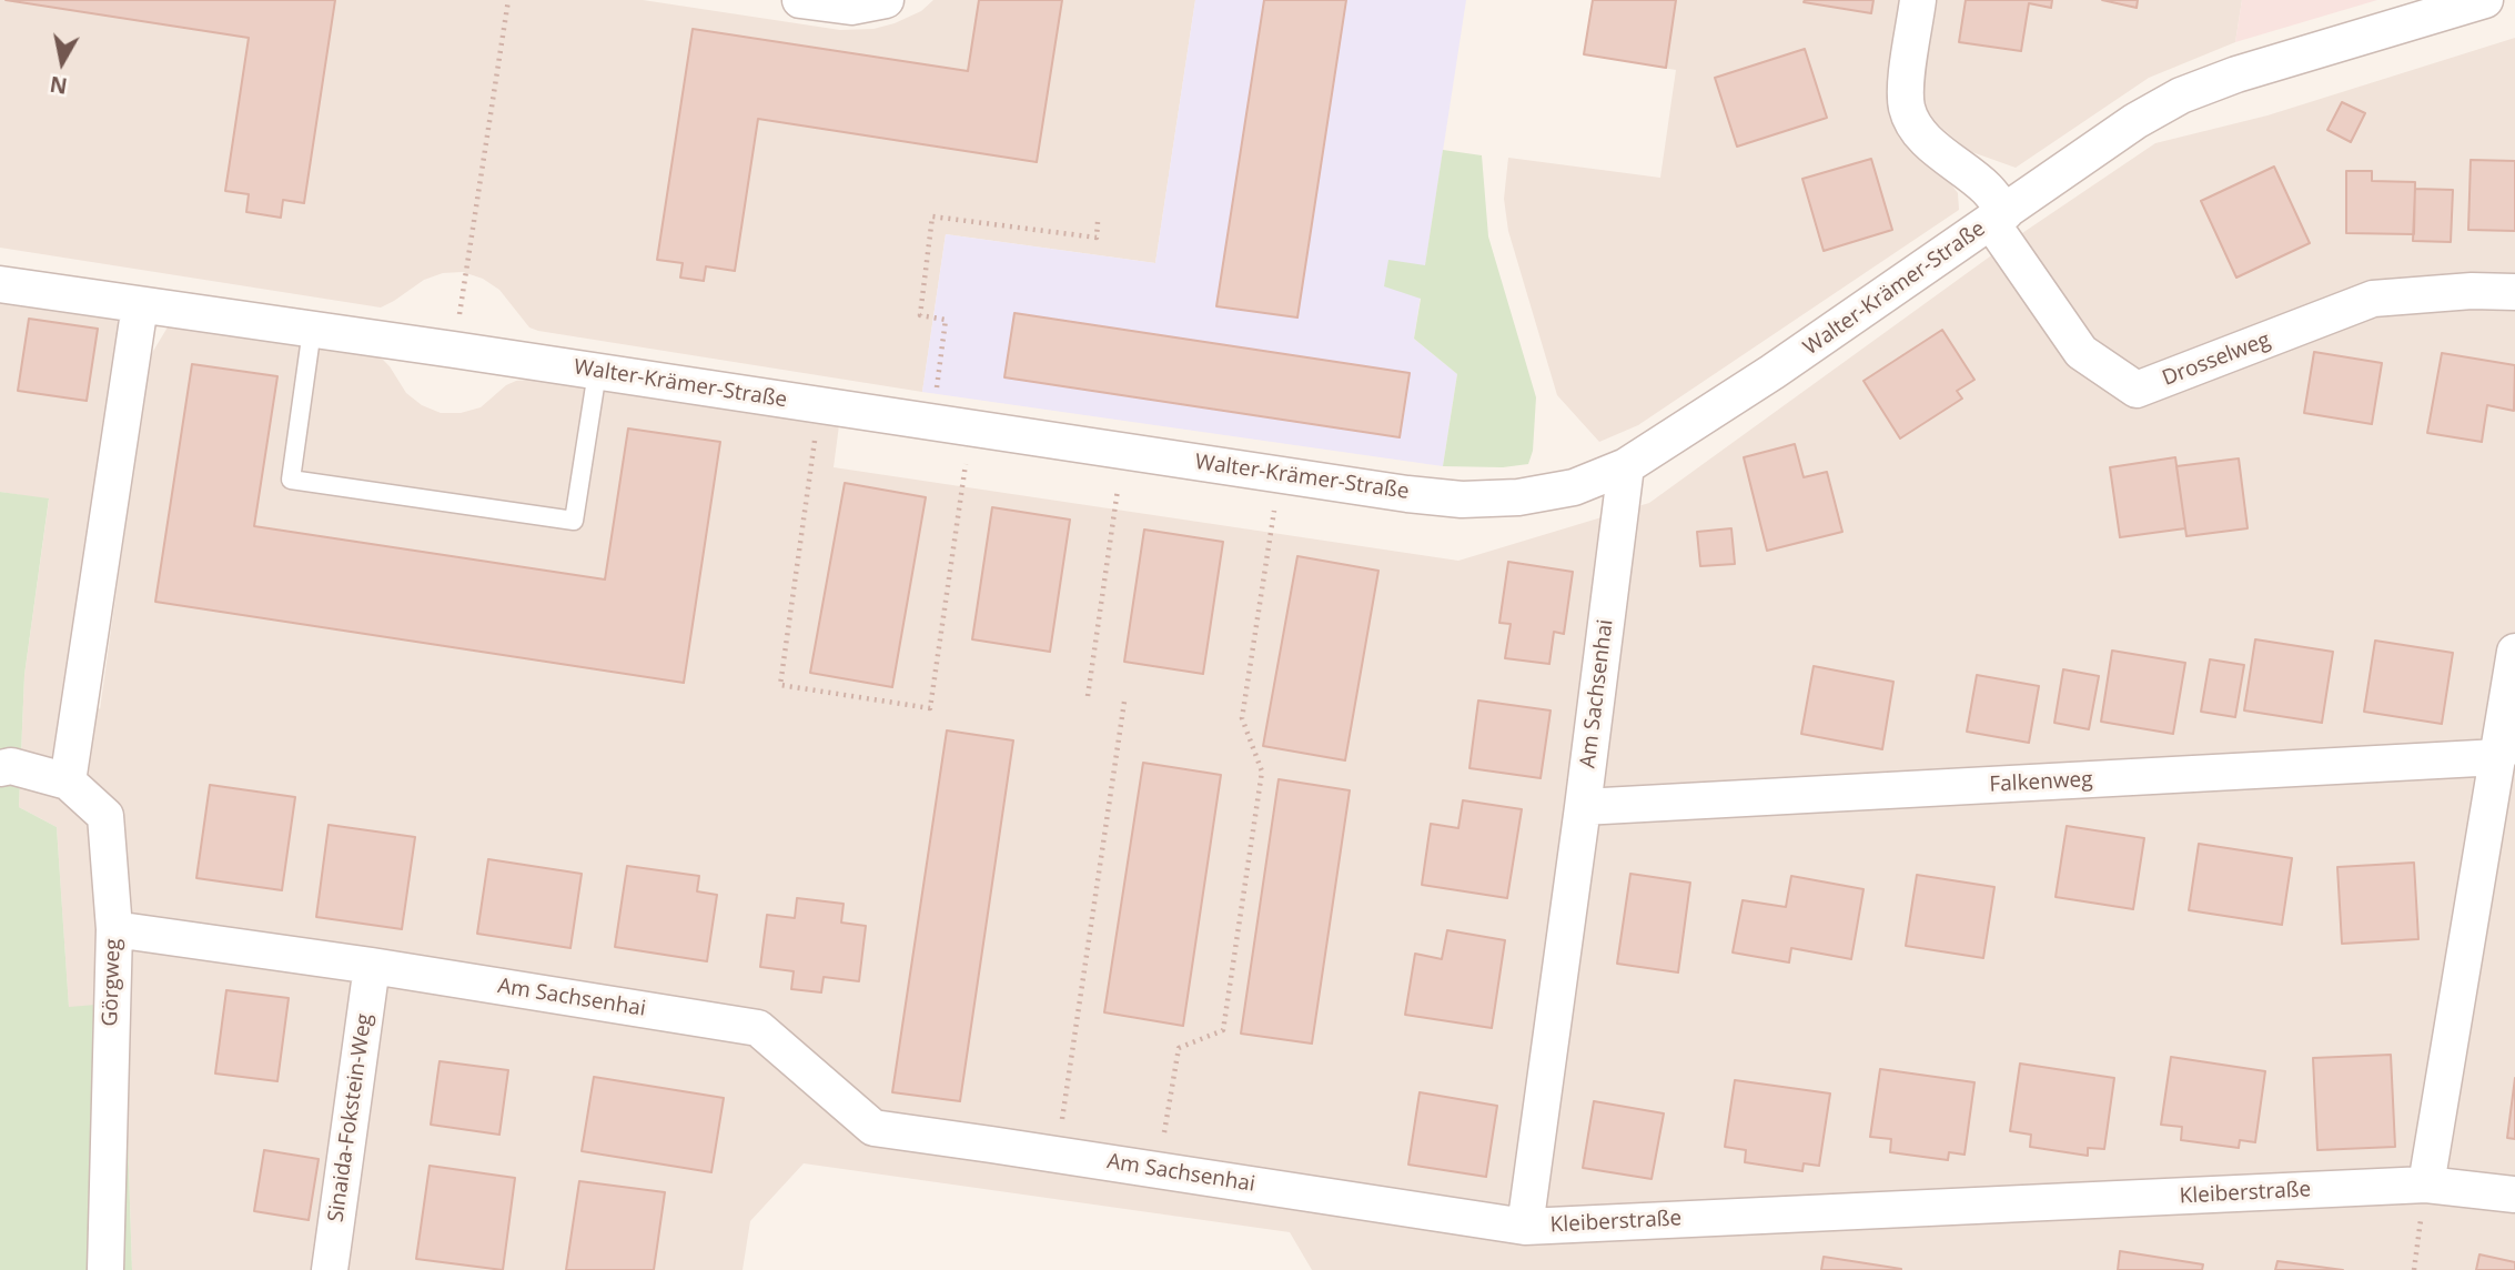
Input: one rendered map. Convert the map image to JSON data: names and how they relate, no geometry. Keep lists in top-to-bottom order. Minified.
{"streets":{"street":["Walter-Krämer-Straße","Drosselweg","Am Sachsenhai","Falkenweg","Görgweg","Sinaida-Fokstein-Weg","Kleiberstraße"]},"crossings":[["Walter-Krämer-Straße","Drosselweg"],["Walter-Krämer-Straße","Am Sachsenhai"],["Am Sachsenhai","Falkenweg"],["Am Sachsenhai","Görgweg"],["Am Sachsenhai","Sinaida-Fokstein-Weg"],["Am Sachsenhai","Kleiberstraße"]],"north":"bottom"}
